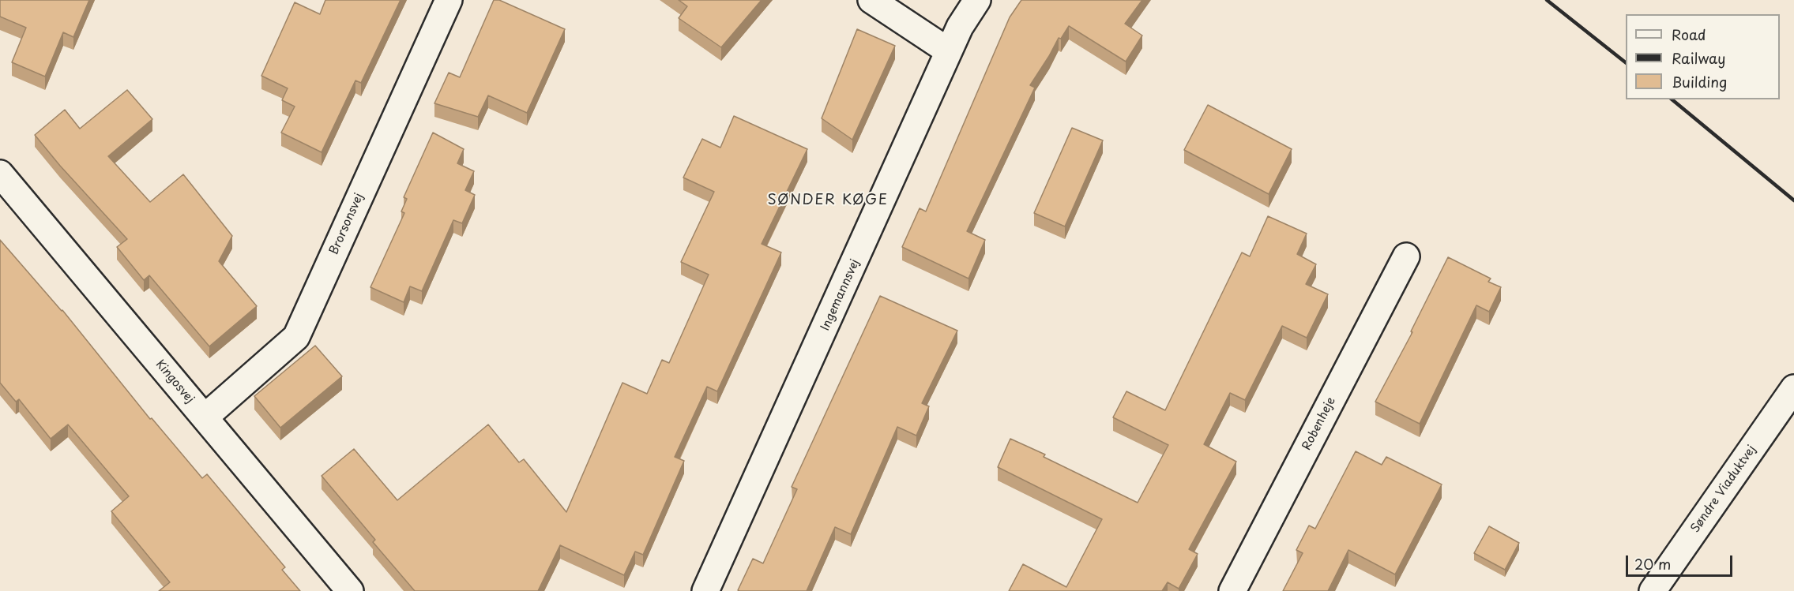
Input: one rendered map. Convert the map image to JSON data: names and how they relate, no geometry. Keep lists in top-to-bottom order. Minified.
{"streets":{"street":["Brorsonsvej","Ingemannsvej","Kingosvej","Robenheje","Søndre Viaduktvej"]},"crossings":[["Brorsonsvej","Kingosvej"]],"districts":["SØNDER KØGE"],"legend":["Road","Railway","Building"],"scale_bar":"20 m"}
